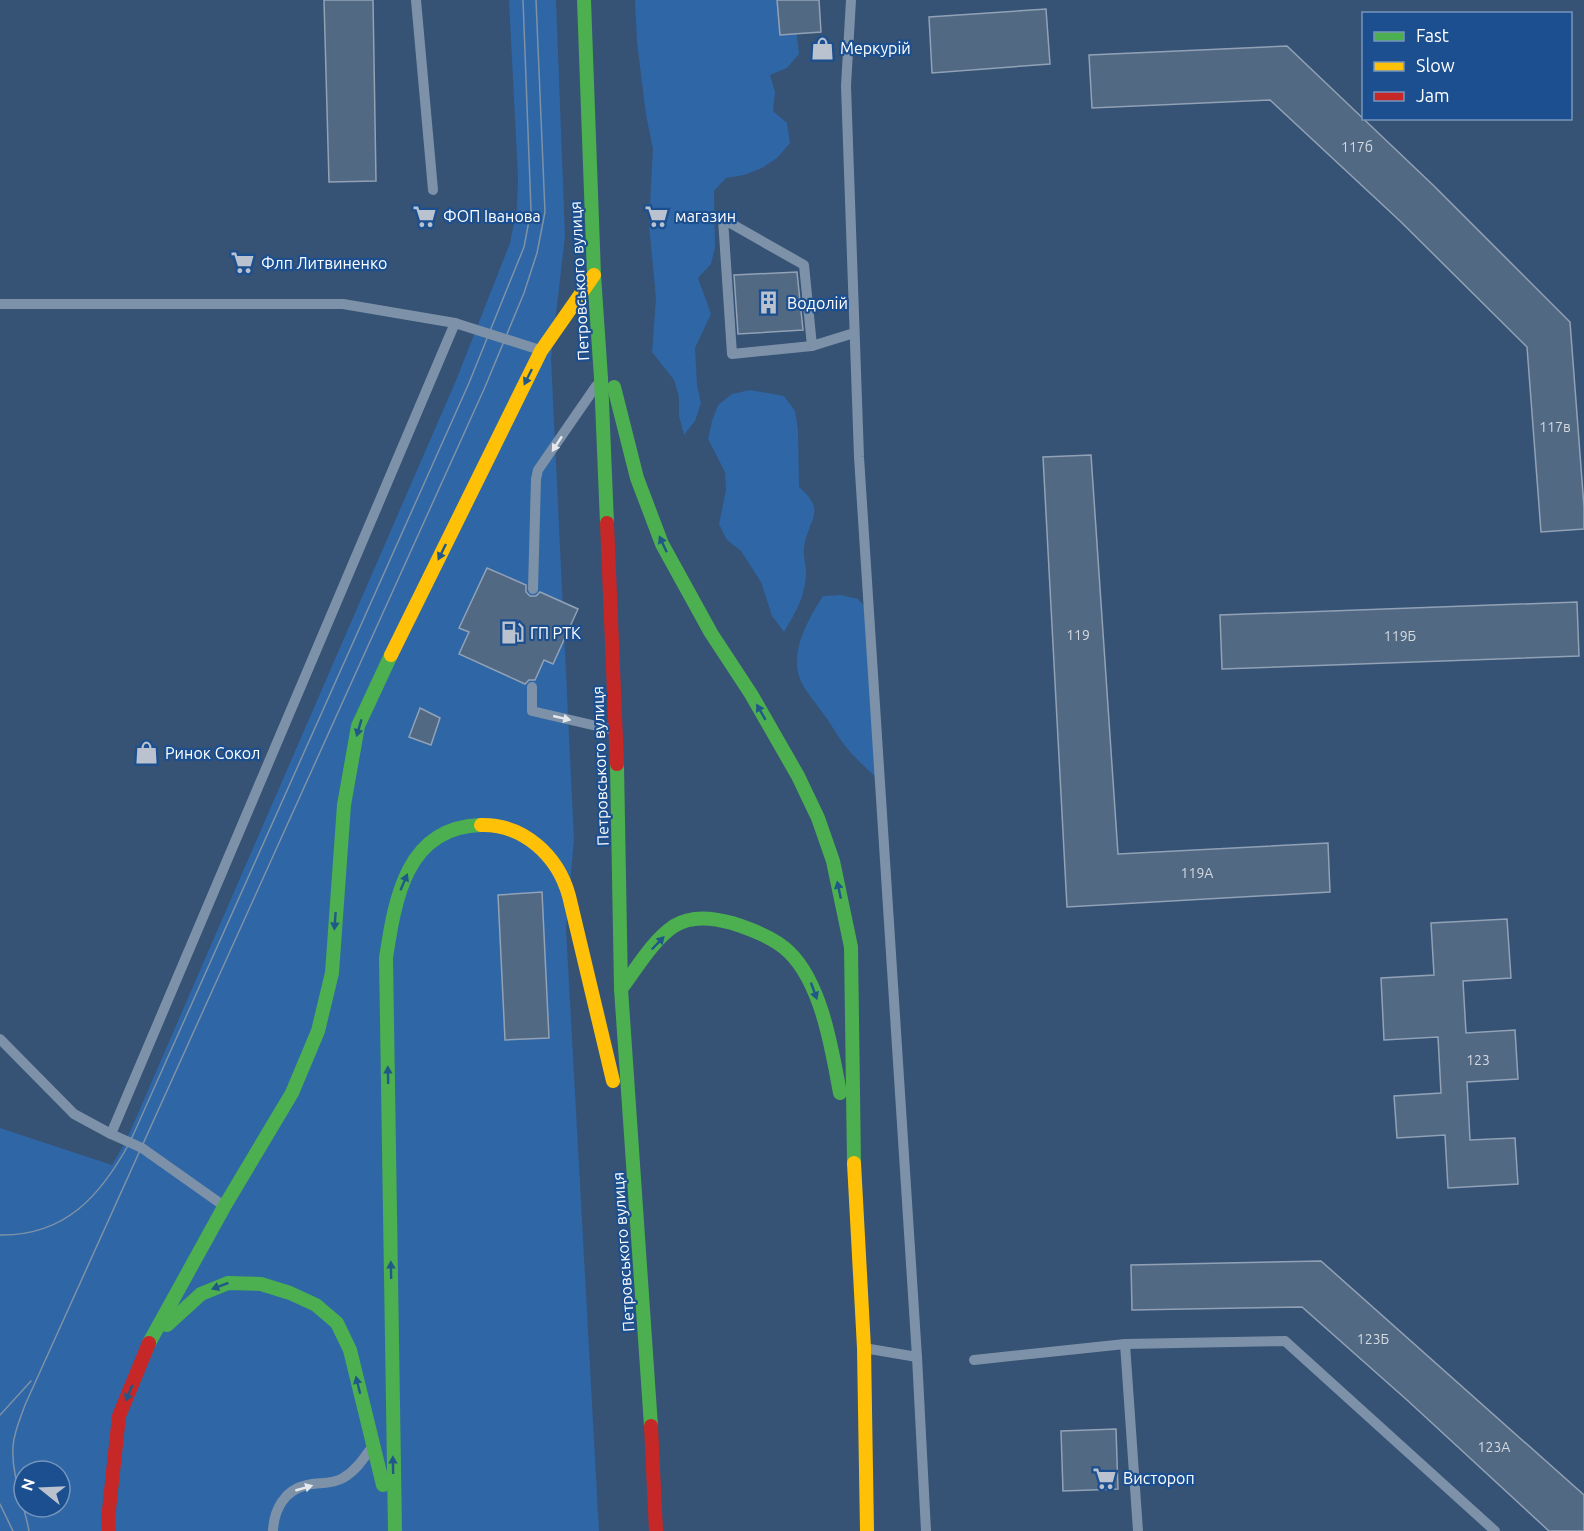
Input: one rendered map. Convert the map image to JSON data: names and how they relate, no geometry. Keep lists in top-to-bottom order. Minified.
{"streets":{"main road":["Петровського вулиця"]},"places":{"shop":["Меркурій","Ринок Сокол"],"supermarket":["ФОП Іванова","магазин","Флп Литвиненко","Вистороп"],"building":["Водолій"],"fuel station":["ГП РТК"]},"house_numbers":["117б","117в","119","119Б","119А","123","123Б","123А"],"legend":["Fast","Slow","Jam"],"north":"left"}
